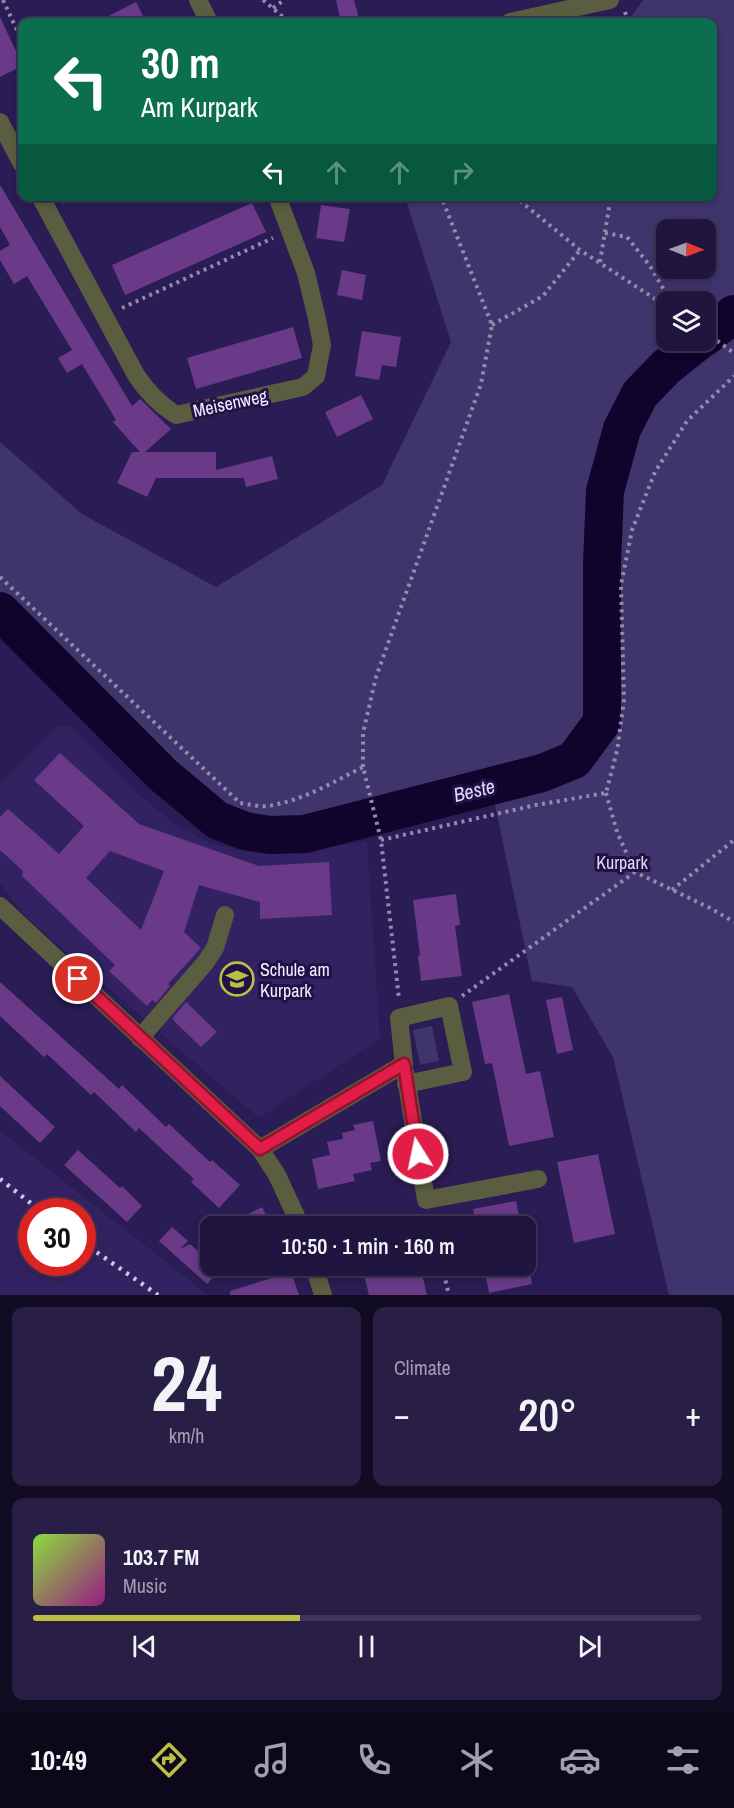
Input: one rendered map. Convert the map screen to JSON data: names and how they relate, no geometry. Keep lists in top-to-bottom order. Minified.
{"streets":{"street":["Meisenweg"]},"water":["Beste"],"parks":["Kurpark"],"places":{"school or university":["Schule am Kurpark"]},"north":"right","page":{"turn":["30 m","Am Kurpark"],"limit":"30","trip":"10:50 · 1 min · 160 m","tile":[["24","km/h"],"Climate"],"heat":["−","20°","+"],"song":["103.7 FM","Music"],"tabs":"10:49"}}
